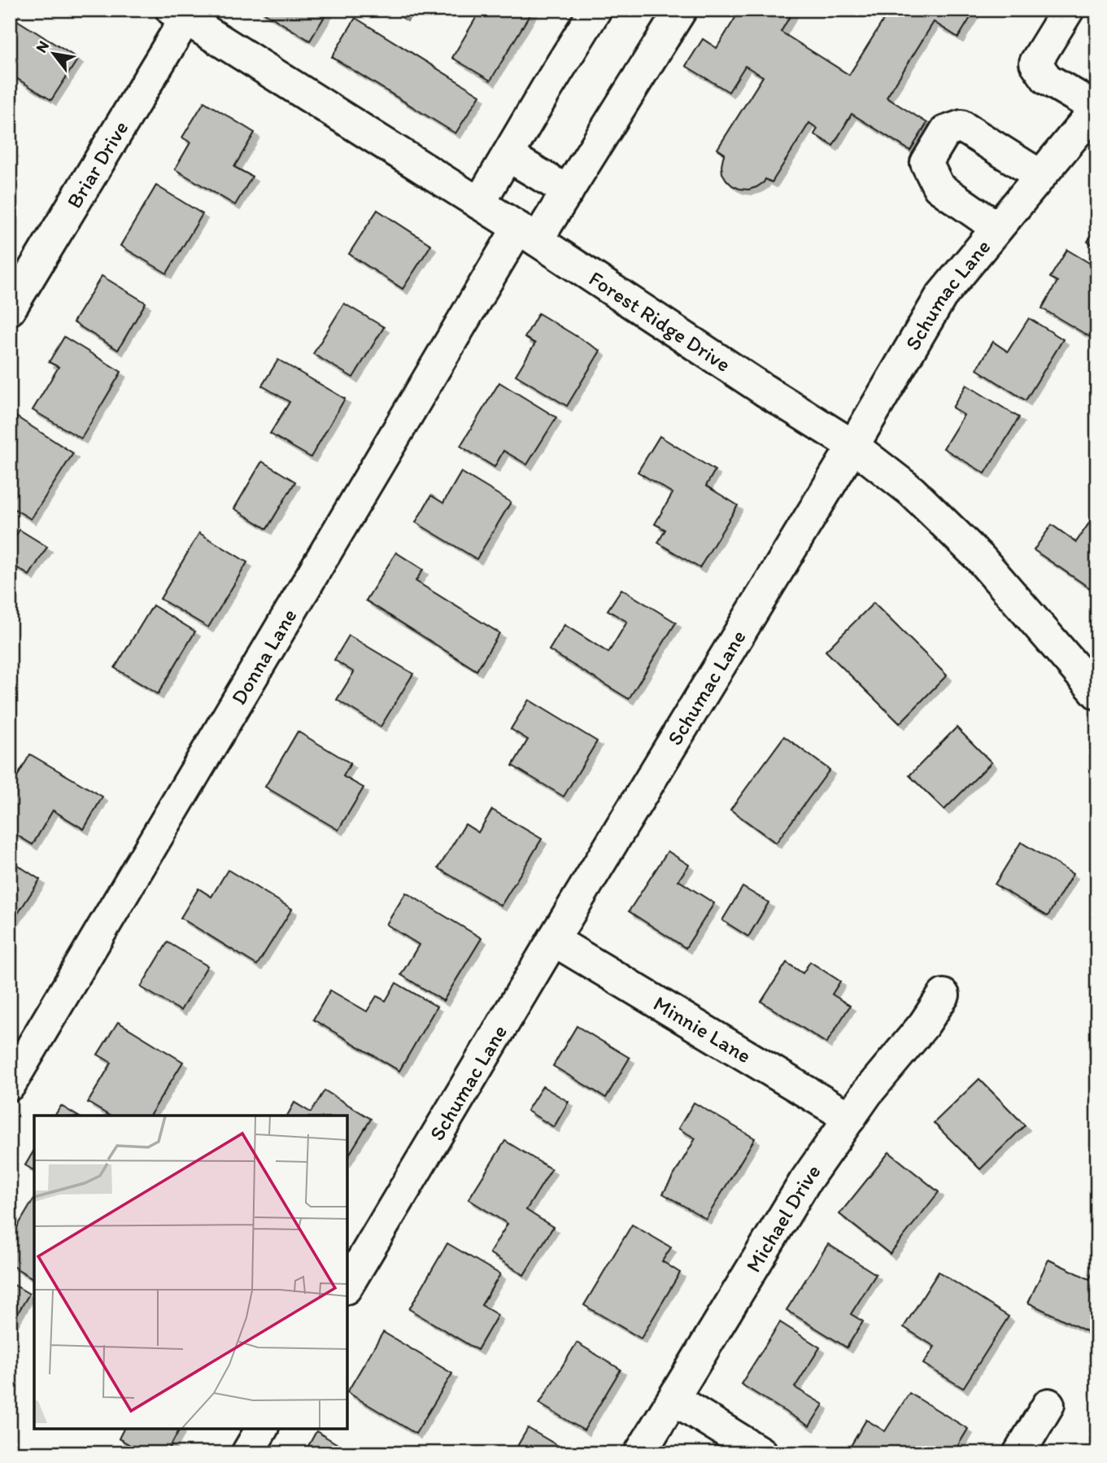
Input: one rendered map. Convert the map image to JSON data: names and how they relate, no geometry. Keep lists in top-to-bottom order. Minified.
{"streets":{"street":["Briar Drive","Schumac Lane","Forest Ridge Drive","Donna Lane","Minnie Lane","Michael Drive"]},"crossings":[["Briar Drive","Forest Ridge Drive"],["Schumac Lane","Forest Ridge Drive"],["Schumac Lane","Minnie Lane"],["Forest Ridge Drive","Donna Lane"],["Minnie Lane","Michael Drive"]],"north":"top left"}
